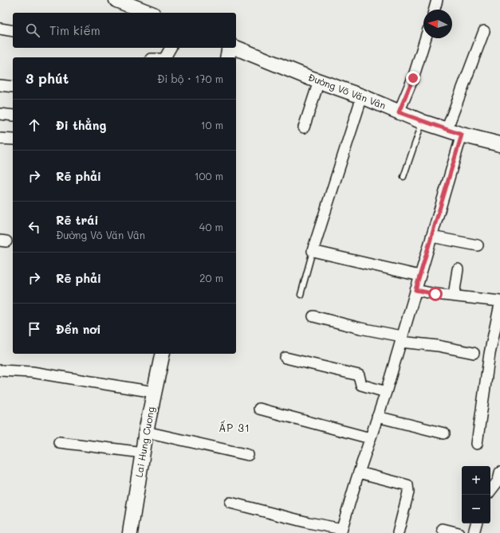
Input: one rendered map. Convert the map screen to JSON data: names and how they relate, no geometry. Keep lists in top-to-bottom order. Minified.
{"streets":{"street":["Đường Võ Văn Vân","Lai Hung Cuong"]},"districts":["ẤP 31"],"north":"left","page":{"search":"Tìm kiếm","heading":["3 phút","Đi bộ · 170 m"],"list":[["Đi thẳng","10 m"],["Rẽ phải","100 m"],["Rẽ trái","Đường Võ Văn Vân","40 m"],["Rẽ phải","20 m"],"Đến nơi"],"map_buttons":["+","−"]}}
